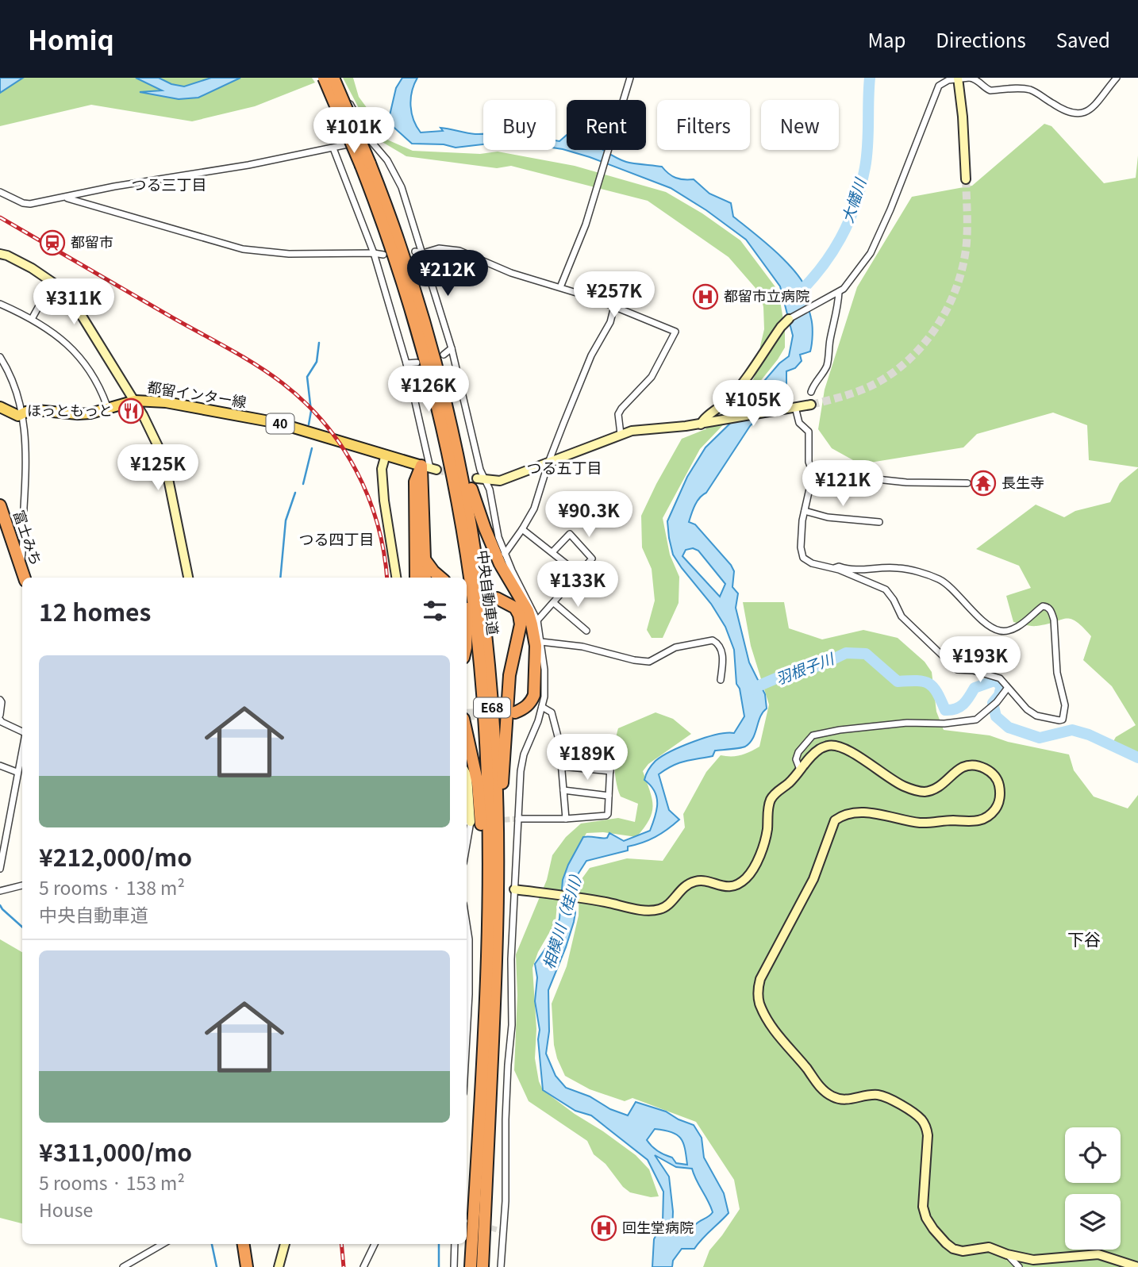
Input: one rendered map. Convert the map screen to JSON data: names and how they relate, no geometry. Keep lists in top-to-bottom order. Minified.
{"streets":{"highway":["富士みち","中央自動車道","E68"],"main road":["都留インター線","40"]},"districts":["つる三丁目","つる五丁目","つる四丁目","下谷"],"water":["大幡川","羽根子川","相模川（桂川）"],"places":{"station":["都留市"],"hospital":["都留市立病院","回生堂病院"],"restaurant":["ほっともっと"],"temple":["長生寺"]},"page":{"header":"Homiq","nav":["Map","Directions","Saved"],"chip":["Buy","Rent","Filters","New"],"price":["¥101K","¥212K","¥257K","¥311K","¥126K","¥105K","¥125K","¥121K","¥90.3K","¥133K","¥193K","¥189K"],"heading":"12 homes","list":[{"name":"¥212,000/mo","note":"5 rooms · 138 m² · 中央自動車道"},{"name":"¥311,000/mo","note":"5 rooms · 153 m² · House"}]}}
